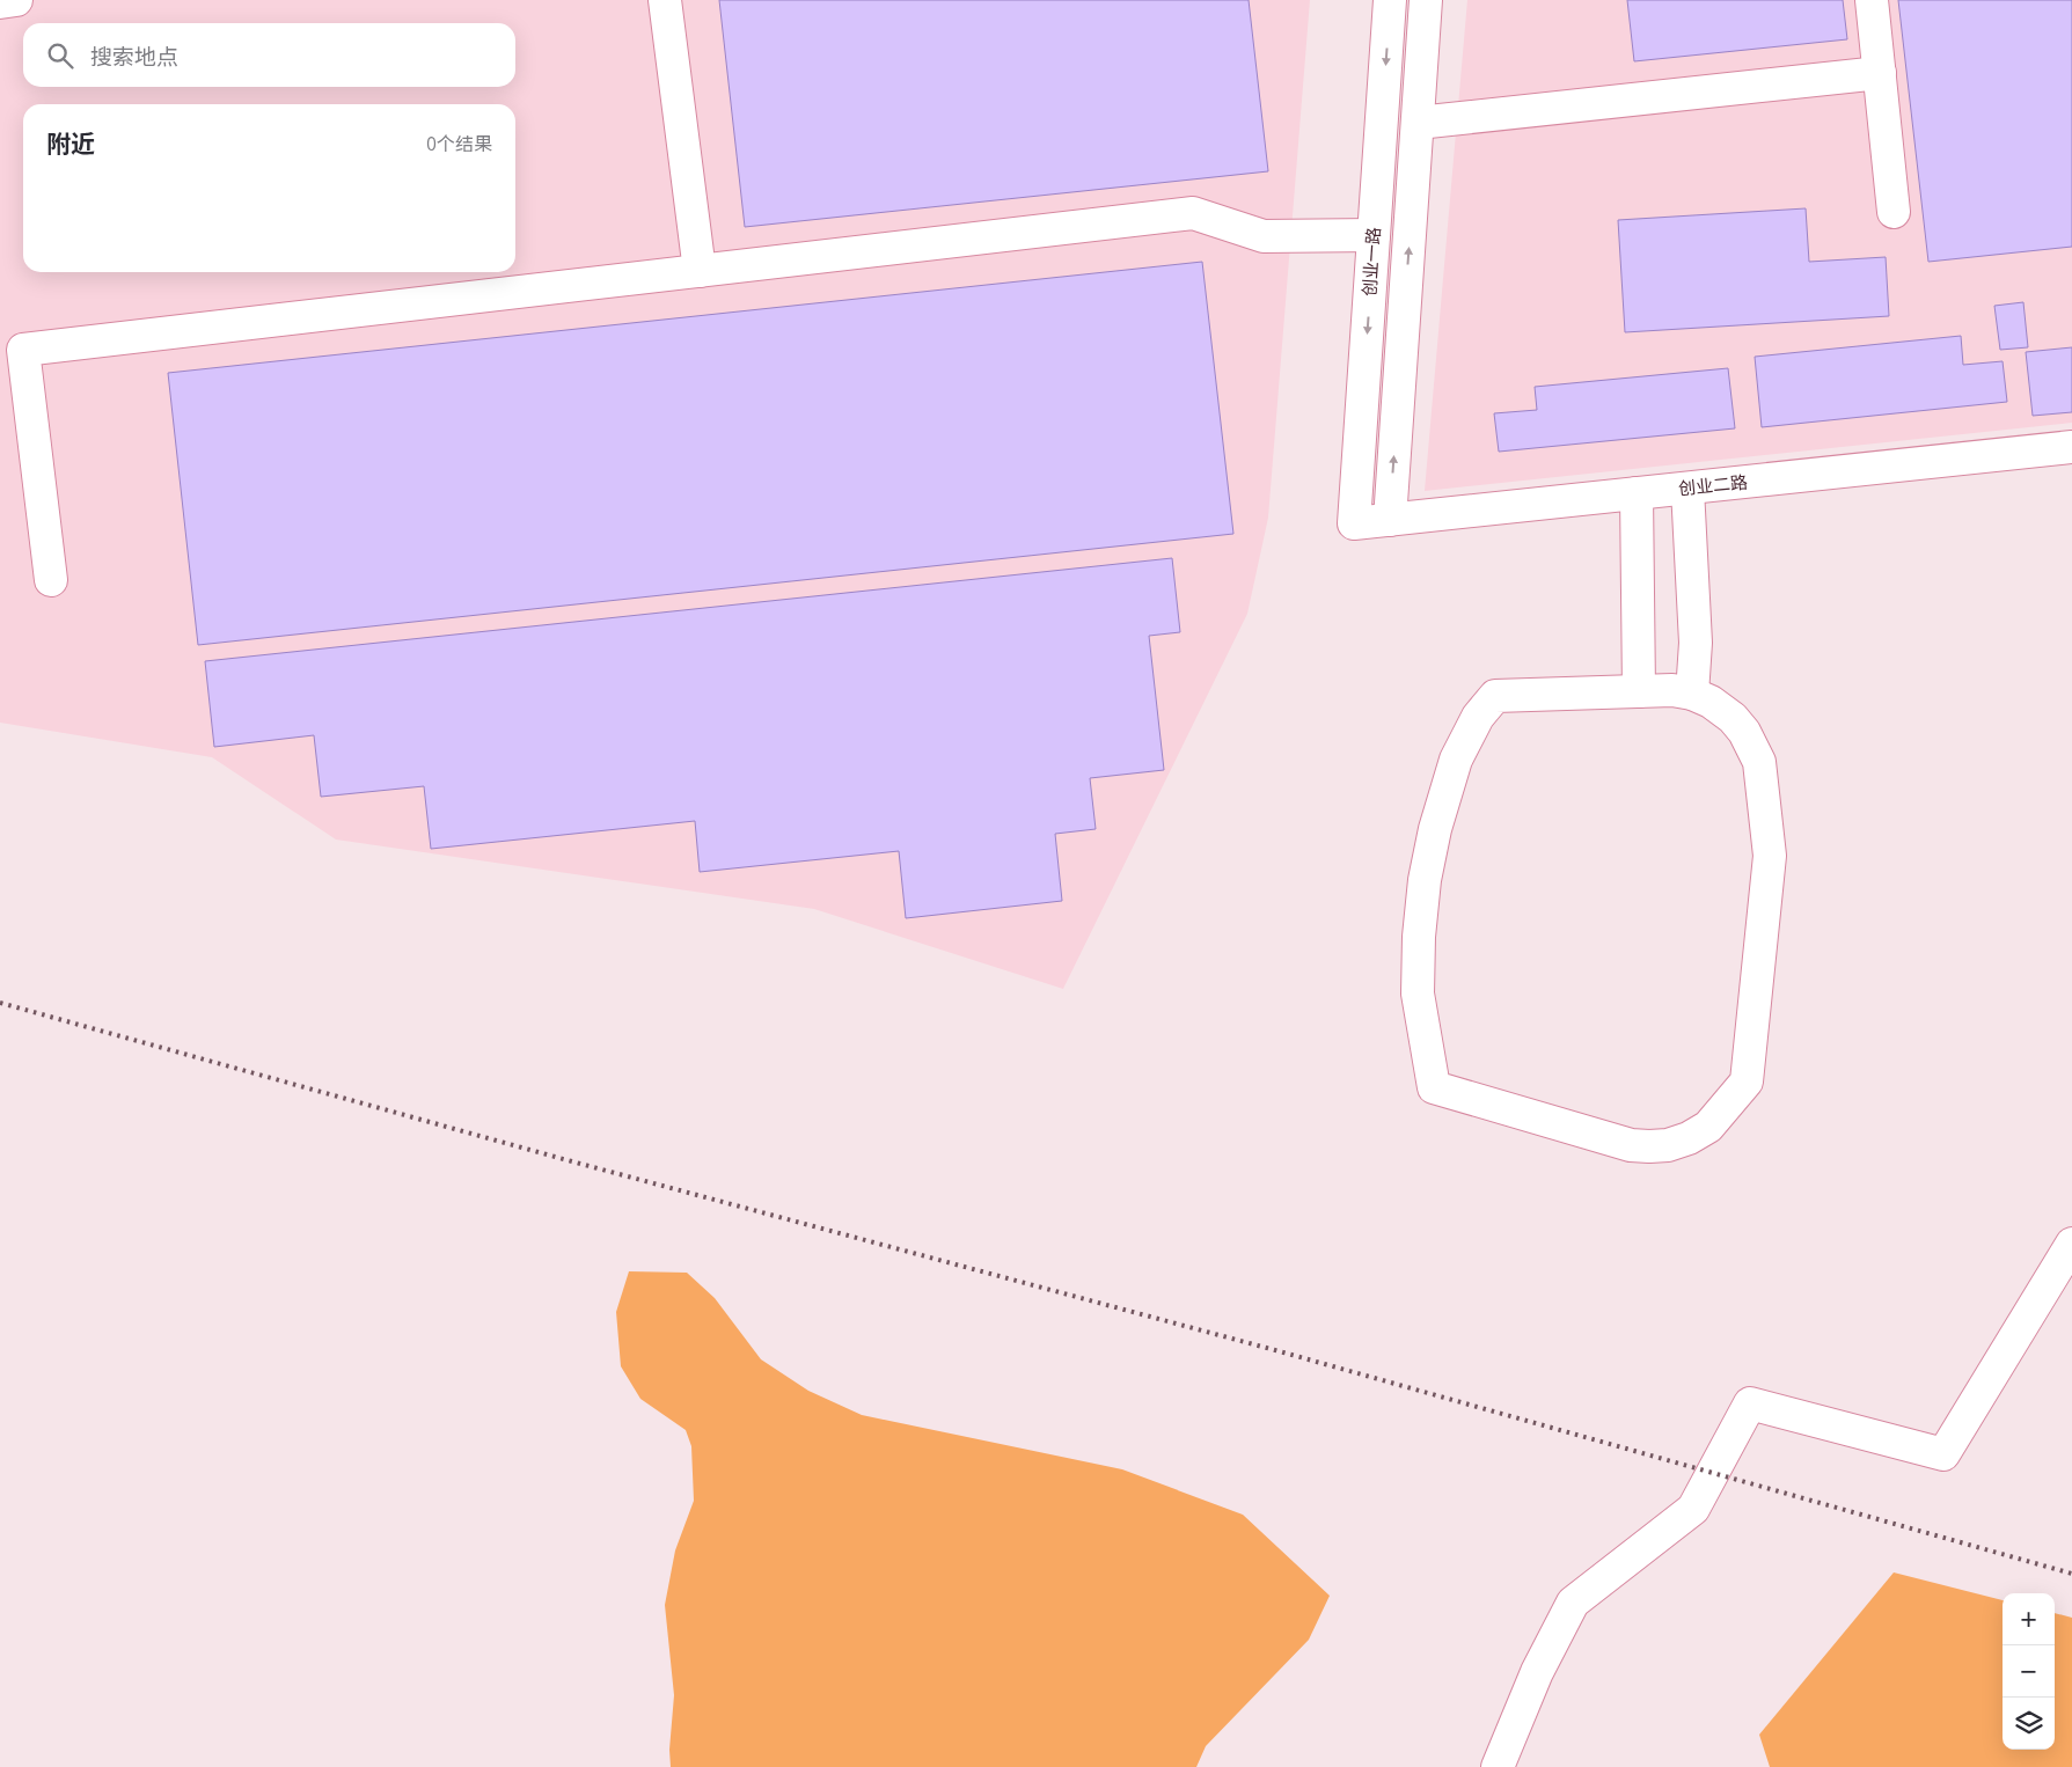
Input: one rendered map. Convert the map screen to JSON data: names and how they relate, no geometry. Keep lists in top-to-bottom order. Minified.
{"streets":{"street":["创业一路","创业二路"]},"crossings":[["创业一路","创业二路"]],"page":{"search":"搜索地点","heading":["附近","0个结果"],"map_buttons":["+","−"]}}
